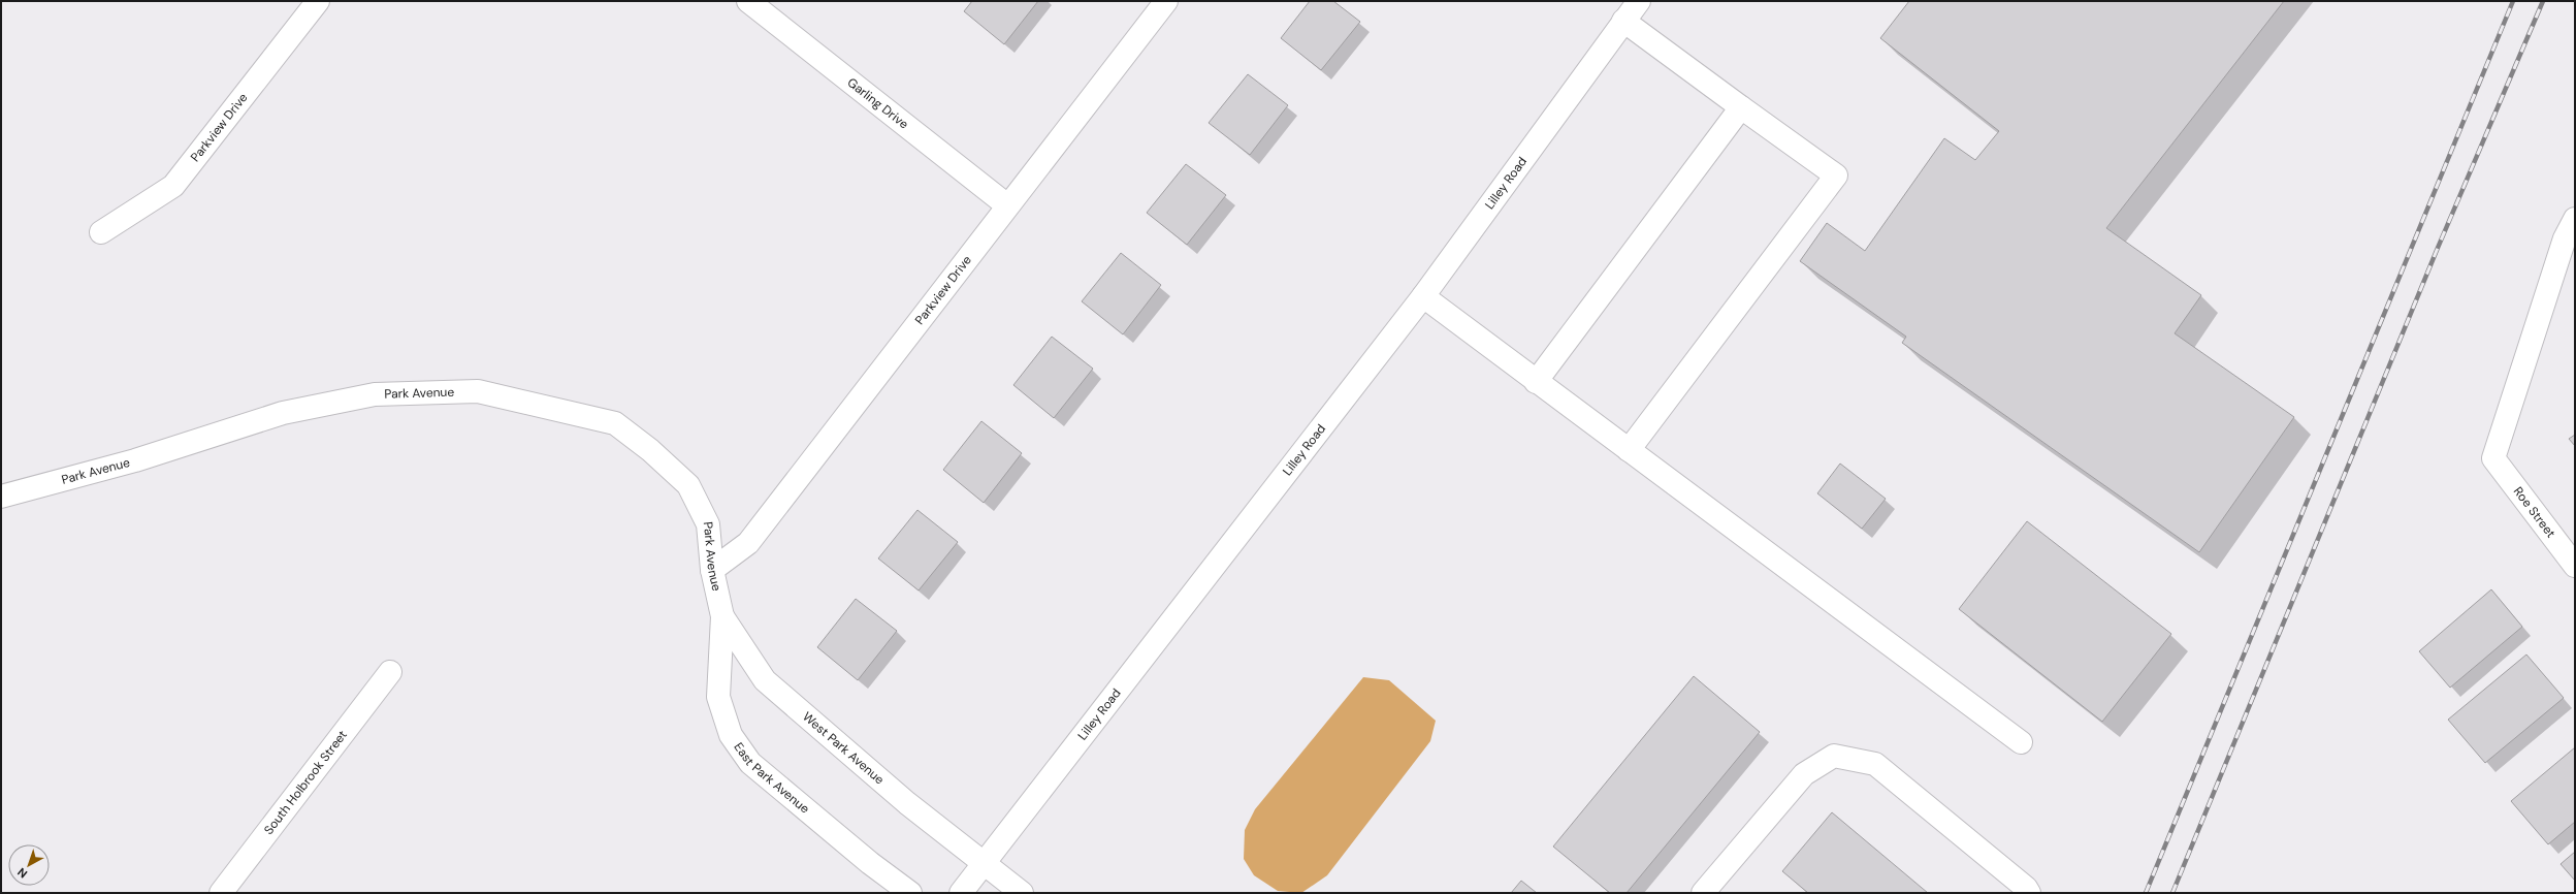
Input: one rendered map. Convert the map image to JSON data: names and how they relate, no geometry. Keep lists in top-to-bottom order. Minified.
{"streets":{"street":["Garling Drive","Parkview Drive","Lilley Road","Park Avenue","Roe Street","West Park Avenue","East Park Avenue","South Holbrook Street"]},"crossings":[["Garling Drive","Parkview Drive"],["Parkview Drive","Park Avenue"],["Lilley Road","West Park Avenue"],["Park Avenue","West Park Avenue"],["Park Avenue","East Park Avenue"],["West Park Avenue","East Park Avenue"]],"north":"bottom left"}
